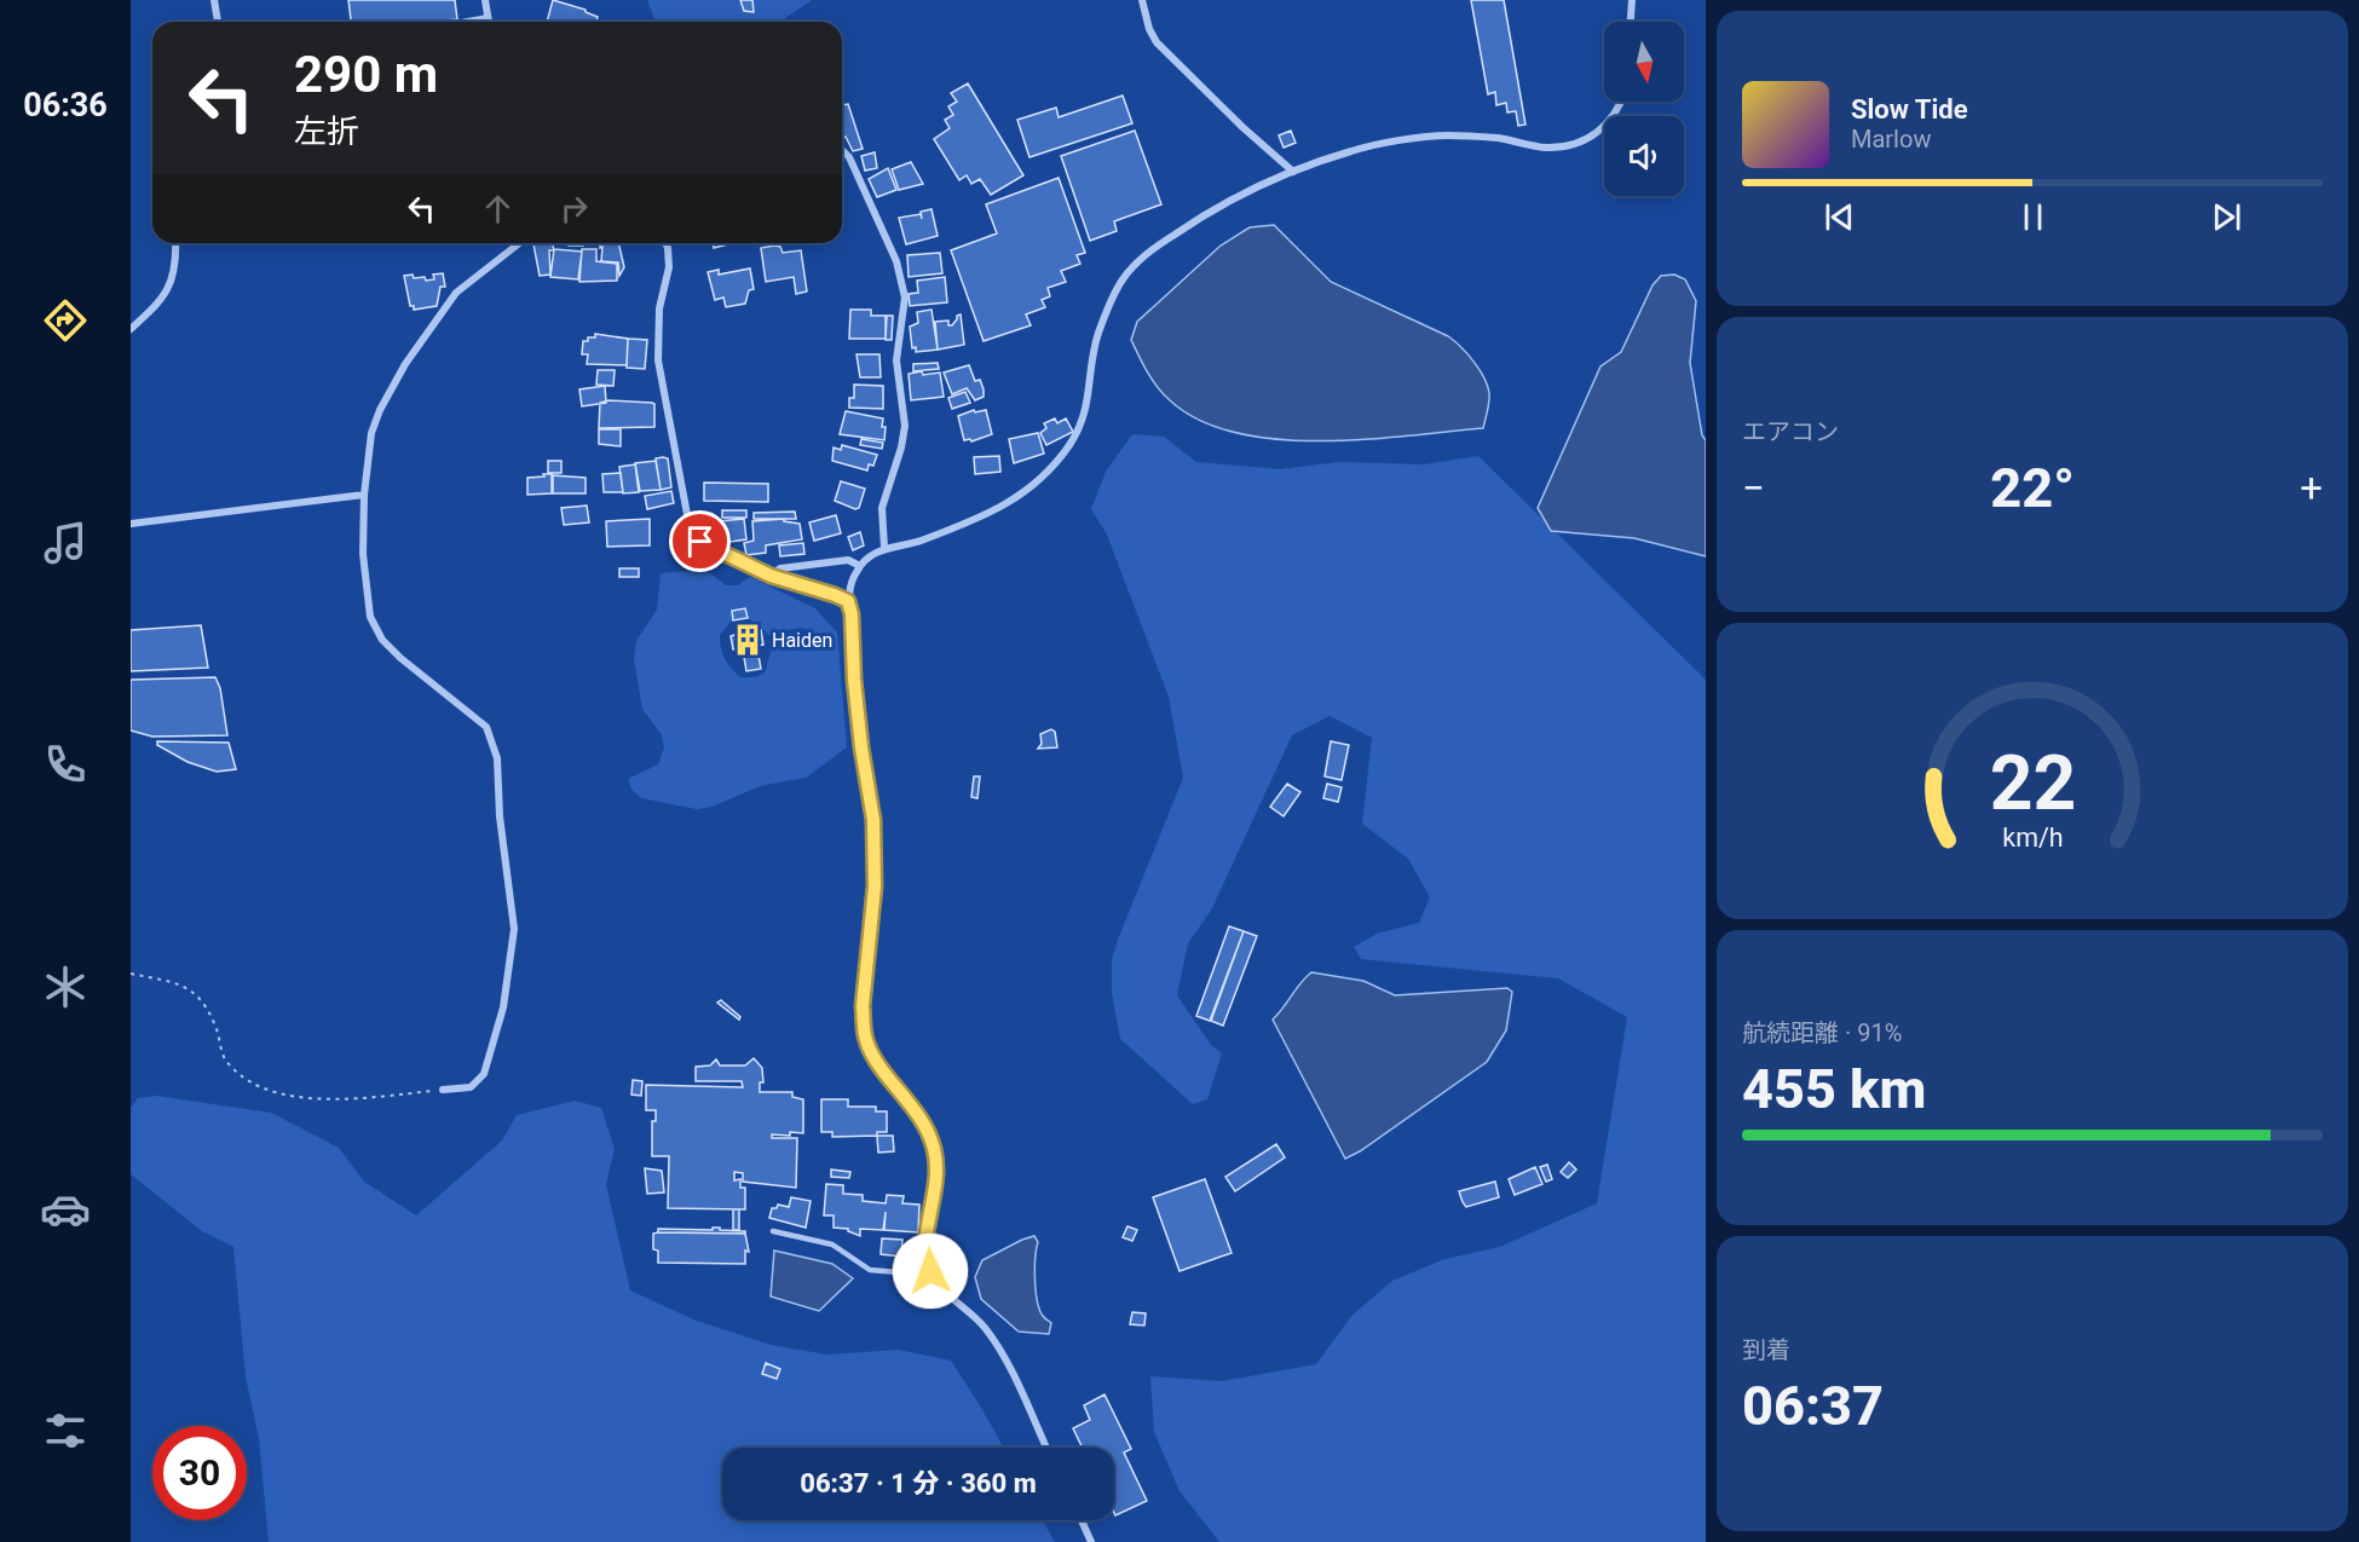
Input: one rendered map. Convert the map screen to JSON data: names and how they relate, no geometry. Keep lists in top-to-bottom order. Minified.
{"places":{"building":["Haiden"]},"north":"bottom","page":{"tabs":"06:36","turn":["290 m","左折"],"song":["Slow Tide","Marlow"],"tile":["エアコン",["航続距離 · 91%","455 km"],["到着","06:37"]],"heat":["−","22°","+"],"limit":"30","trip":"06:37 · 1 分 · 360 m","gauge":["22","km/h"]}}
